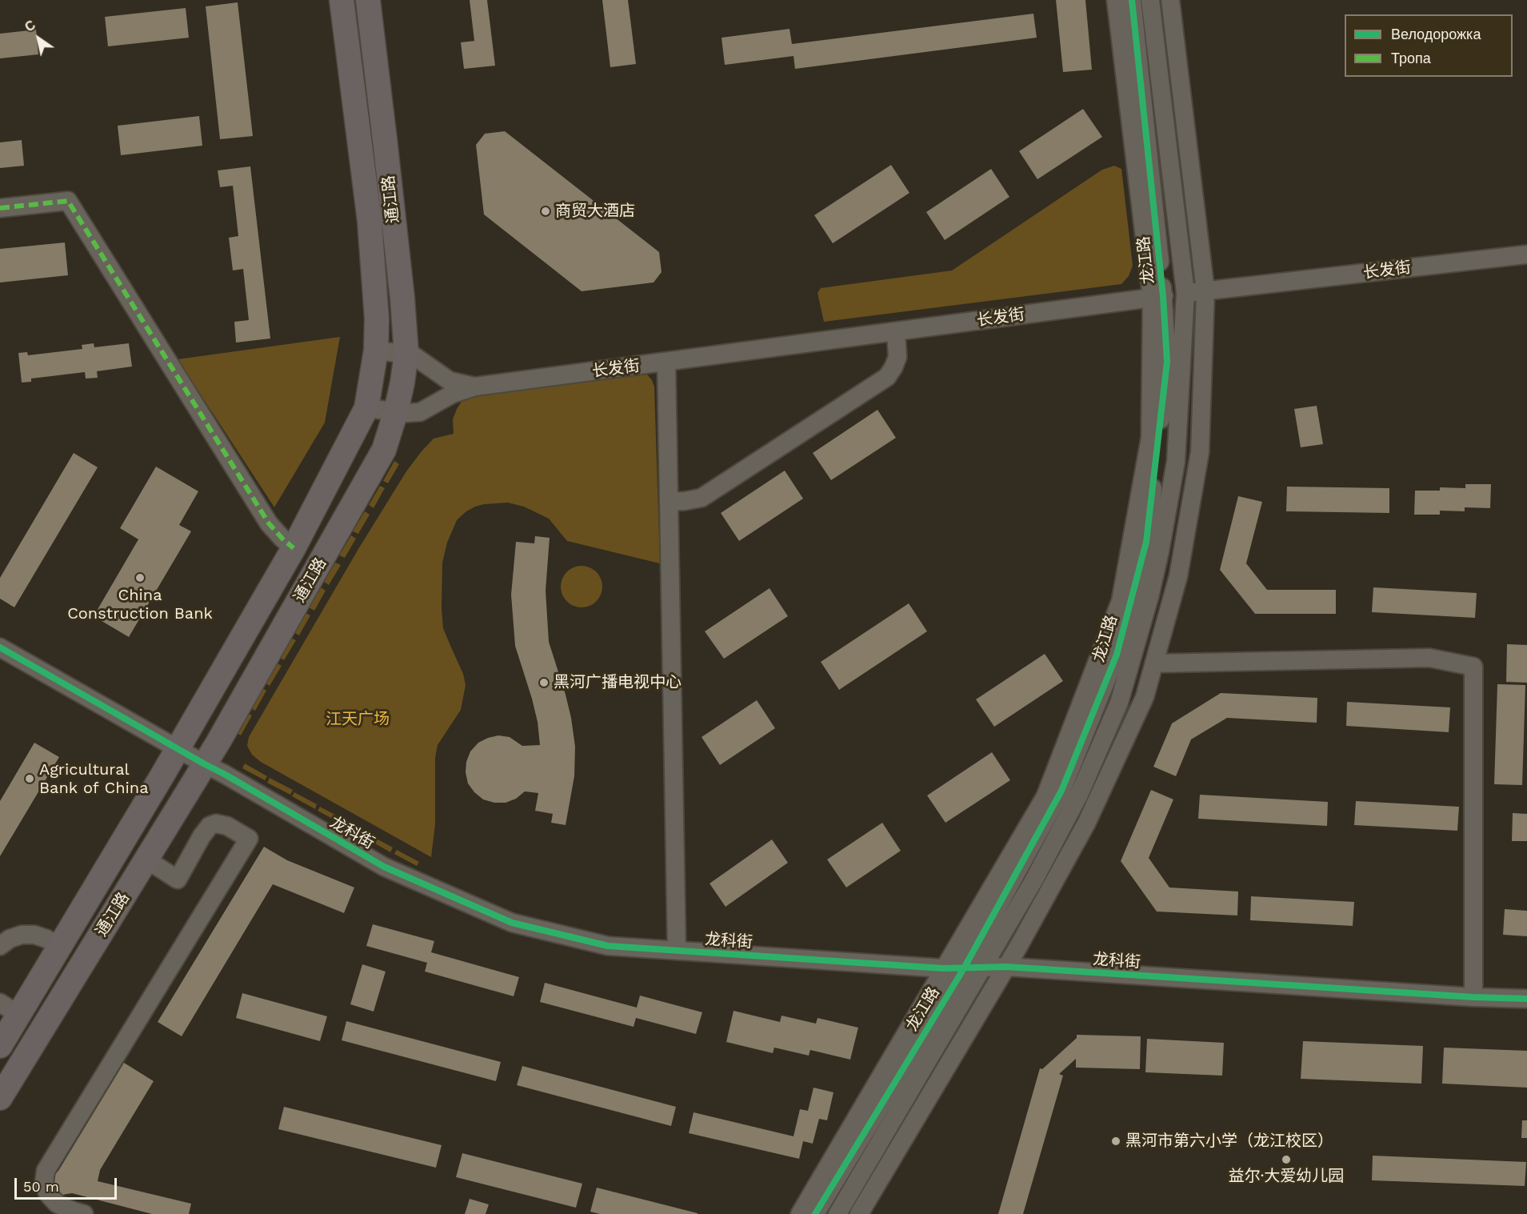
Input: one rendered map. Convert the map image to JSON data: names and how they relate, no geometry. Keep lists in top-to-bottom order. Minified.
{"streets":{"main road":["通江路"],"street":["龙江路","长发街","龙科街"]},"crossings":[["通江路","长发街"],["通江路","龙科街"],["龙江路","长发街"],["龙江路","龙科街"]],"parks":["江天广场"],"places":["商贸大酒店","China Construction Bank","黑河广播电视中心","Agricultural Bank of China","黑河市第六小学（龙江校区）","益尔·大爱幼儿园"],"legend":["Велодорожка","Тропа"],"scale_bar":"50 m","north":"top left"}
